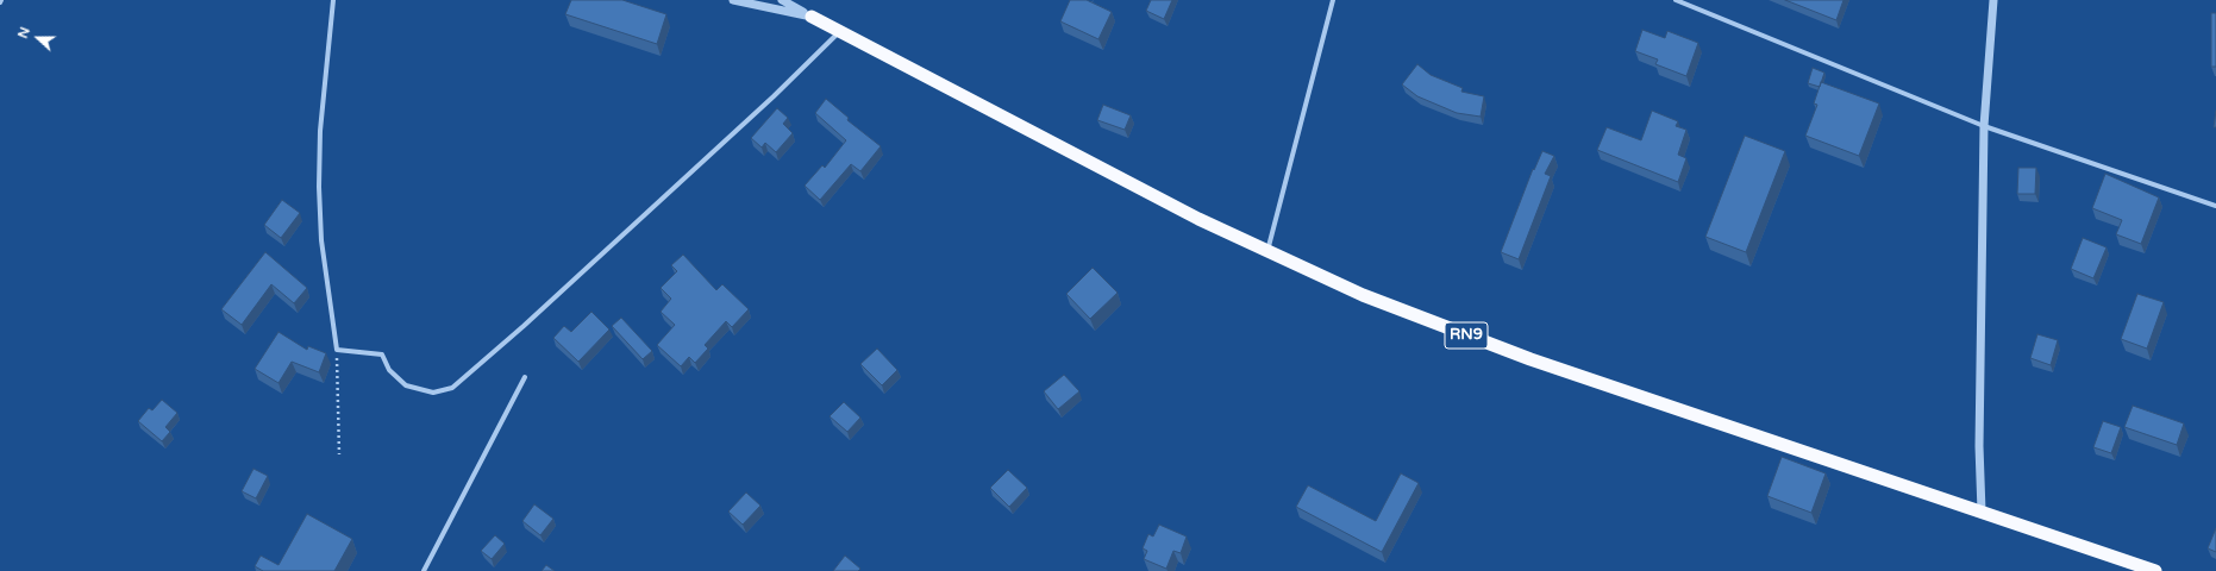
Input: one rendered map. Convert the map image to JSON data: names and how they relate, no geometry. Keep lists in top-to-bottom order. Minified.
{"streets":{"highway":["RN9"]},"north":"left"}
